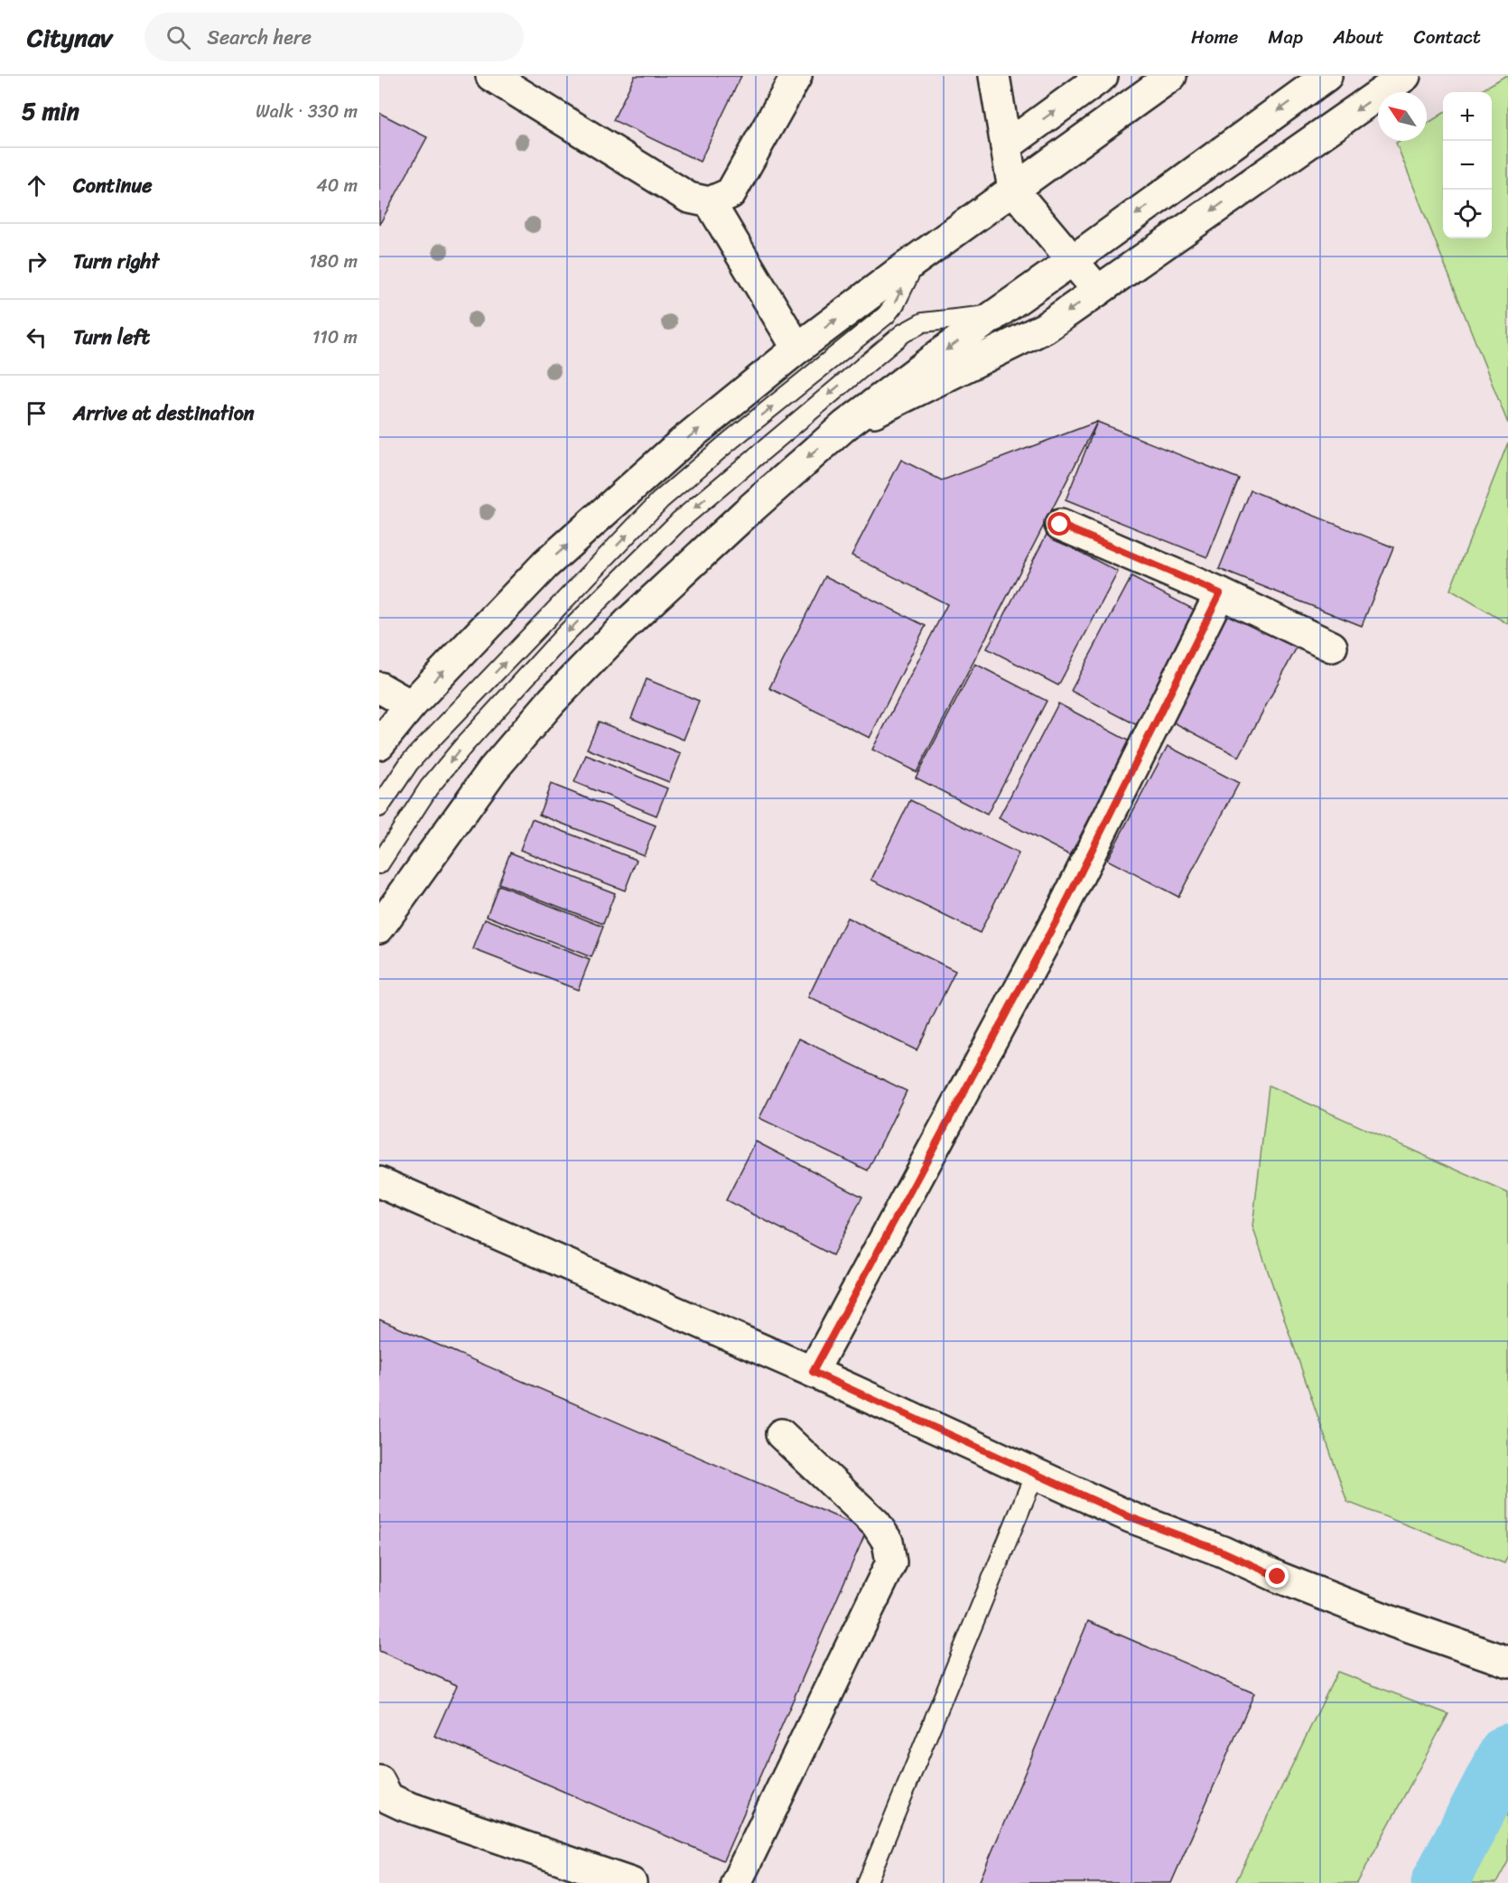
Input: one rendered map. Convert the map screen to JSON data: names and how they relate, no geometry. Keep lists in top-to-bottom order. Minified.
{"north":"top left","page":{"header":"Citynav","search":"Search here","nav":["Home","Map","About","Contact"],"heading":["5 min","Walk · 330 m"],"map_buttons":["+","−"],"list":[["Continue","40 m"],["Turn right","180 m"],["Turn left","110 m"],"Arrive at destination"]}}
